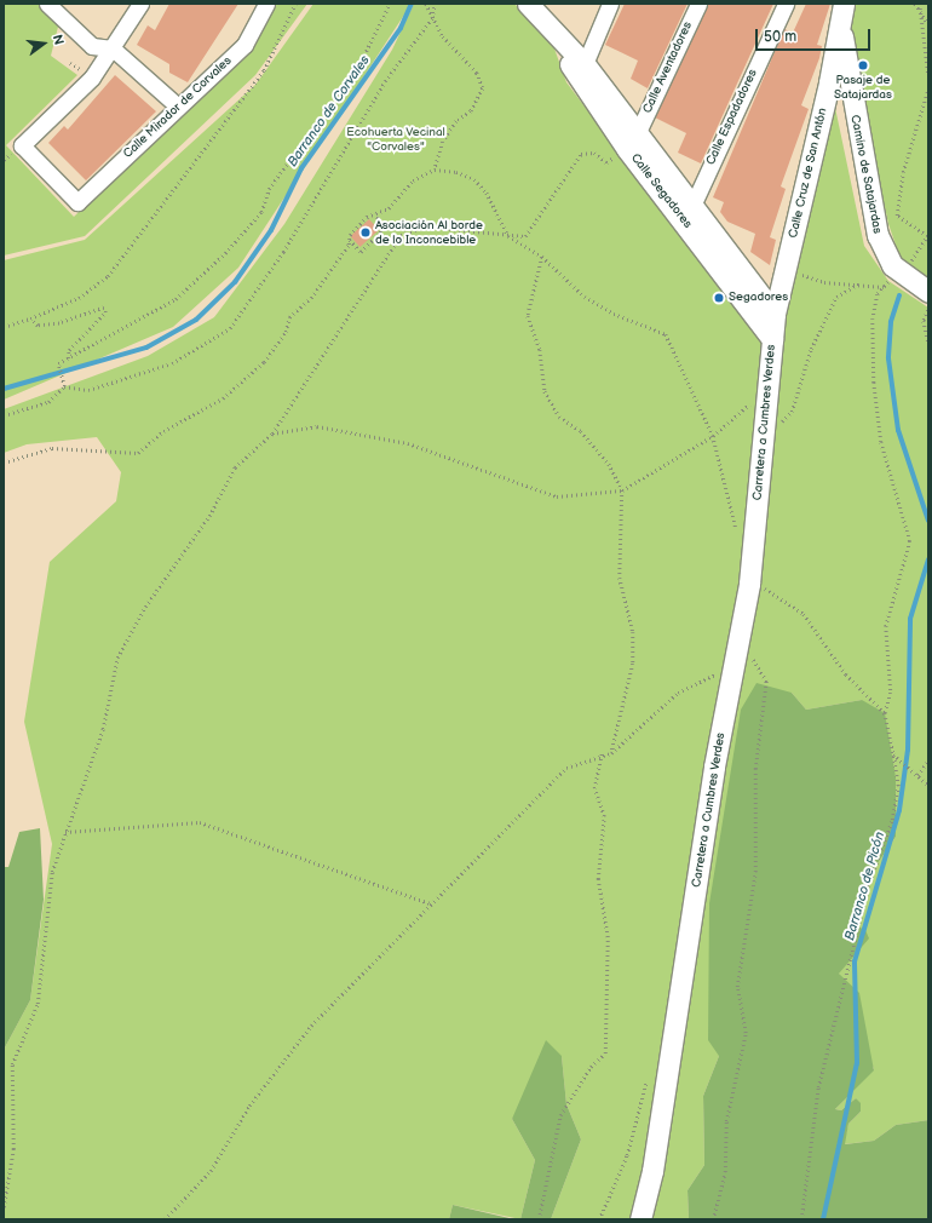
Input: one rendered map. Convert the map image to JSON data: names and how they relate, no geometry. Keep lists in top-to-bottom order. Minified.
{"streets":{"street":["Calle Aventadores","Calle Mirador de Corvales","Calle Espadadores","Calle Cruz de San Antón","Camino de Satajardas","Calle Segadores","Carretera a Cumbres Verdes"]},"crossings":[["Calle Aventadores","Calle Segadores"],["Calle Espadadores","Calle Segadores"],["Calle Cruz de San Antón","Camino de Satajardas"],["Calle Cruz de San Antón","Calle Segadores"],["Calle Cruz de San Antón","Carretera a Cumbres Verdes"],["Calle Segadores","Carretera a Cumbres Verdes"]],"water":["Barranco de Corvales","Barranco de Picón"],"parks":["Ecohuerta Vecinal \"Corvales\""],"places":["Pasaje de Satajardas","Asociación Al borde de lo Inconcebible","Segadores"],"scale_bar":"50 m","north":"right"}
